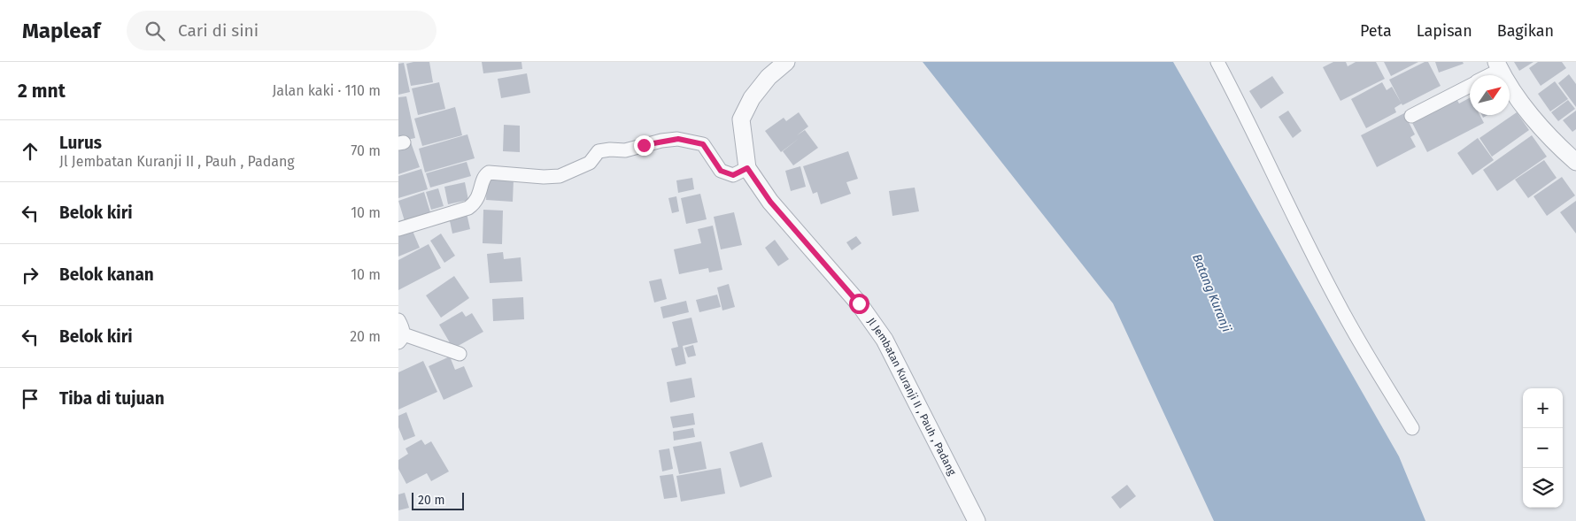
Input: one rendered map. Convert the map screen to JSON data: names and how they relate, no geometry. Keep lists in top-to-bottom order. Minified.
{"streets":{"street":["Jl Jembatan Kuranji II , Pauh , Padang"]},"water":["Batang Kuranji"],"scale_bar":"20 m","north":"top right","page":{"header":"Mapleaf","search":"Cari di sini","nav":["Peta","Lapisan","Bagikan"],"heading":["2 mnt","Jalan kaki · 110 m"],"list":[["Lurus","Jl Jembatan Kuranji II , Pauh , Padang","70 m"],["Belok kiri","10 m"],["Belok kanan","10 m"],["Belok kiri","20 m"],"Tiba di tujuan"],"map_buttons":["+","−"],"scale":"20 m"}}
